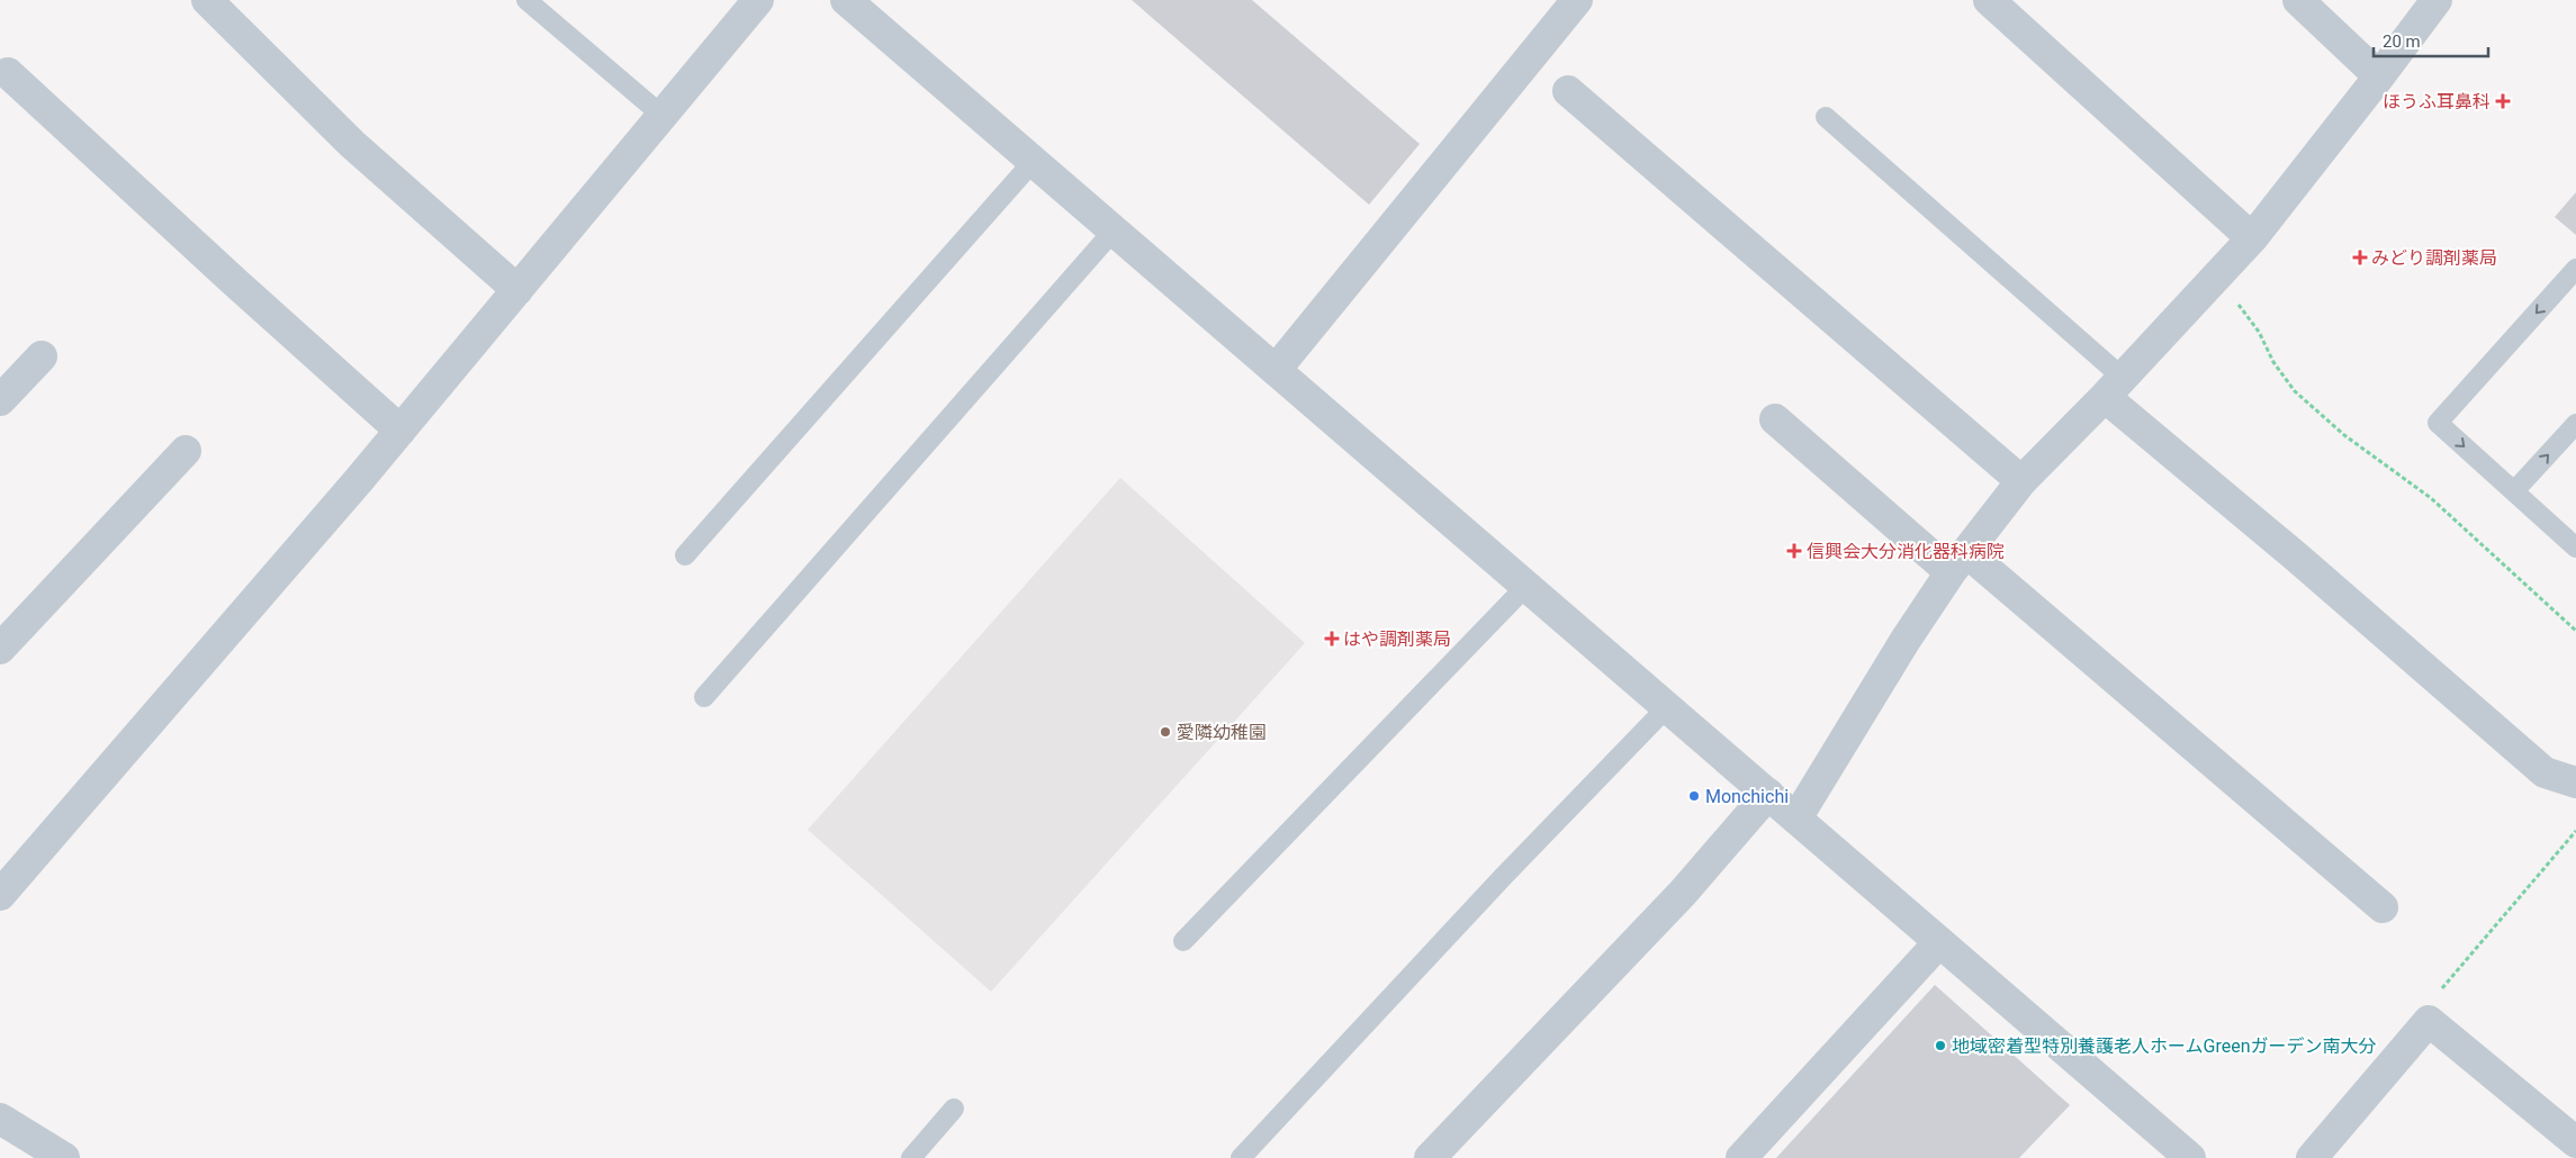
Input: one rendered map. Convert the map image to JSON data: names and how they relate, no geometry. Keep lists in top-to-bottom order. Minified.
{"places":{"health":["ほうふ耳鼻科","みどり調剤薬局","信興会大分消化器科病院","はや調剤薬局"],"other":["愛隣幼稚園","Monchichi","地域密着型特別養護老人ホームGreenガーデン南大分"]},"scale_bar":"20 m"}
